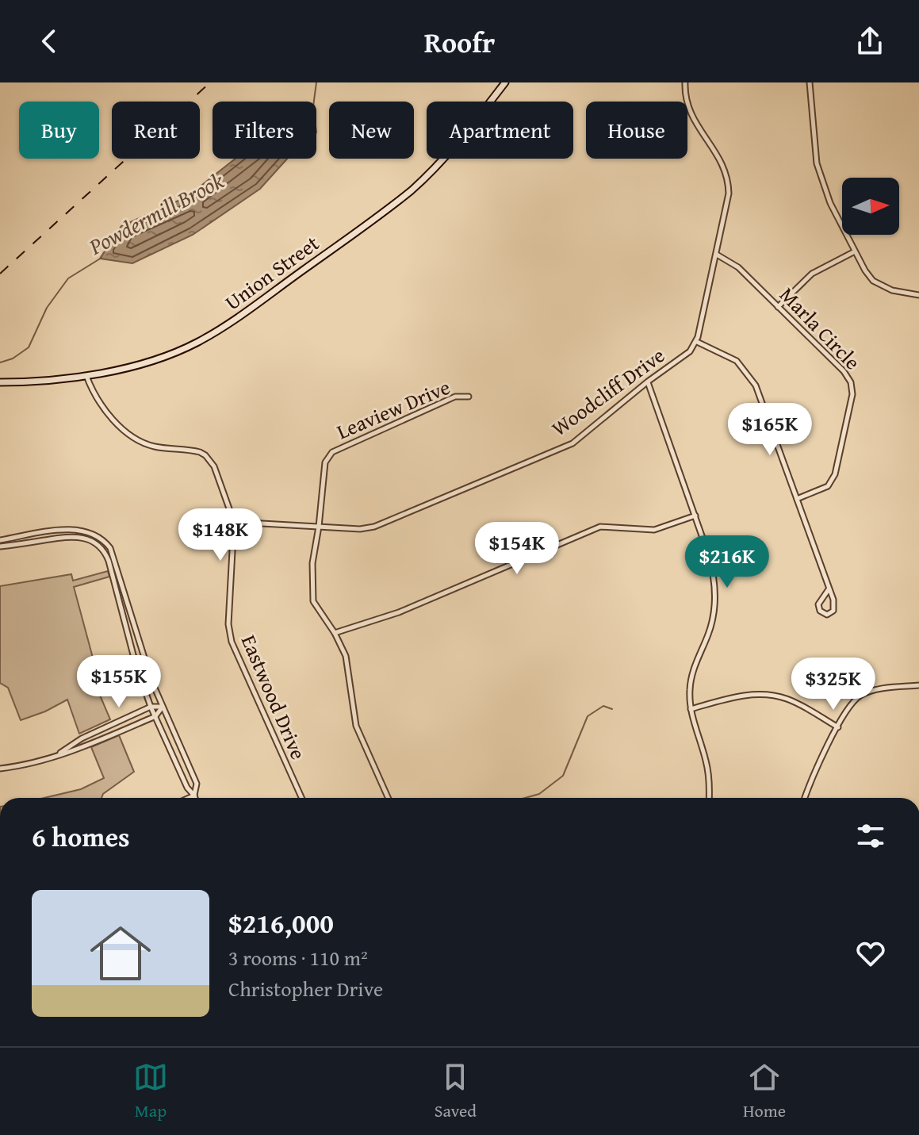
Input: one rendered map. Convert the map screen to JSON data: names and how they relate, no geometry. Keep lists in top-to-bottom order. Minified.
{"streets":{"main road":["Union Street"],"street":["Marla Circle","Woodcliff Drive","Leaview Drive","Eastwood Drive"]},"crossings":[["Union Street","Eastwood Drive"],["Woodcliff Drive","Leaview Drive"],["Woodcliff Drive","Eastwood Drive"]],"water":["Powdermill Brook"],"north":"right","page":{"header":"Roofr","chip":["Buy","Rent","Filters","New","Apartment","House"],"price":["$165K","$148K","$154K","$216K","$155K","$325K"],"heading":"6 homes","list":[{"name":"$216,000","note":"3 rooms · 110 m² · Christopher Drive"}],"tabs":["Map","Saved","Home"]}}
